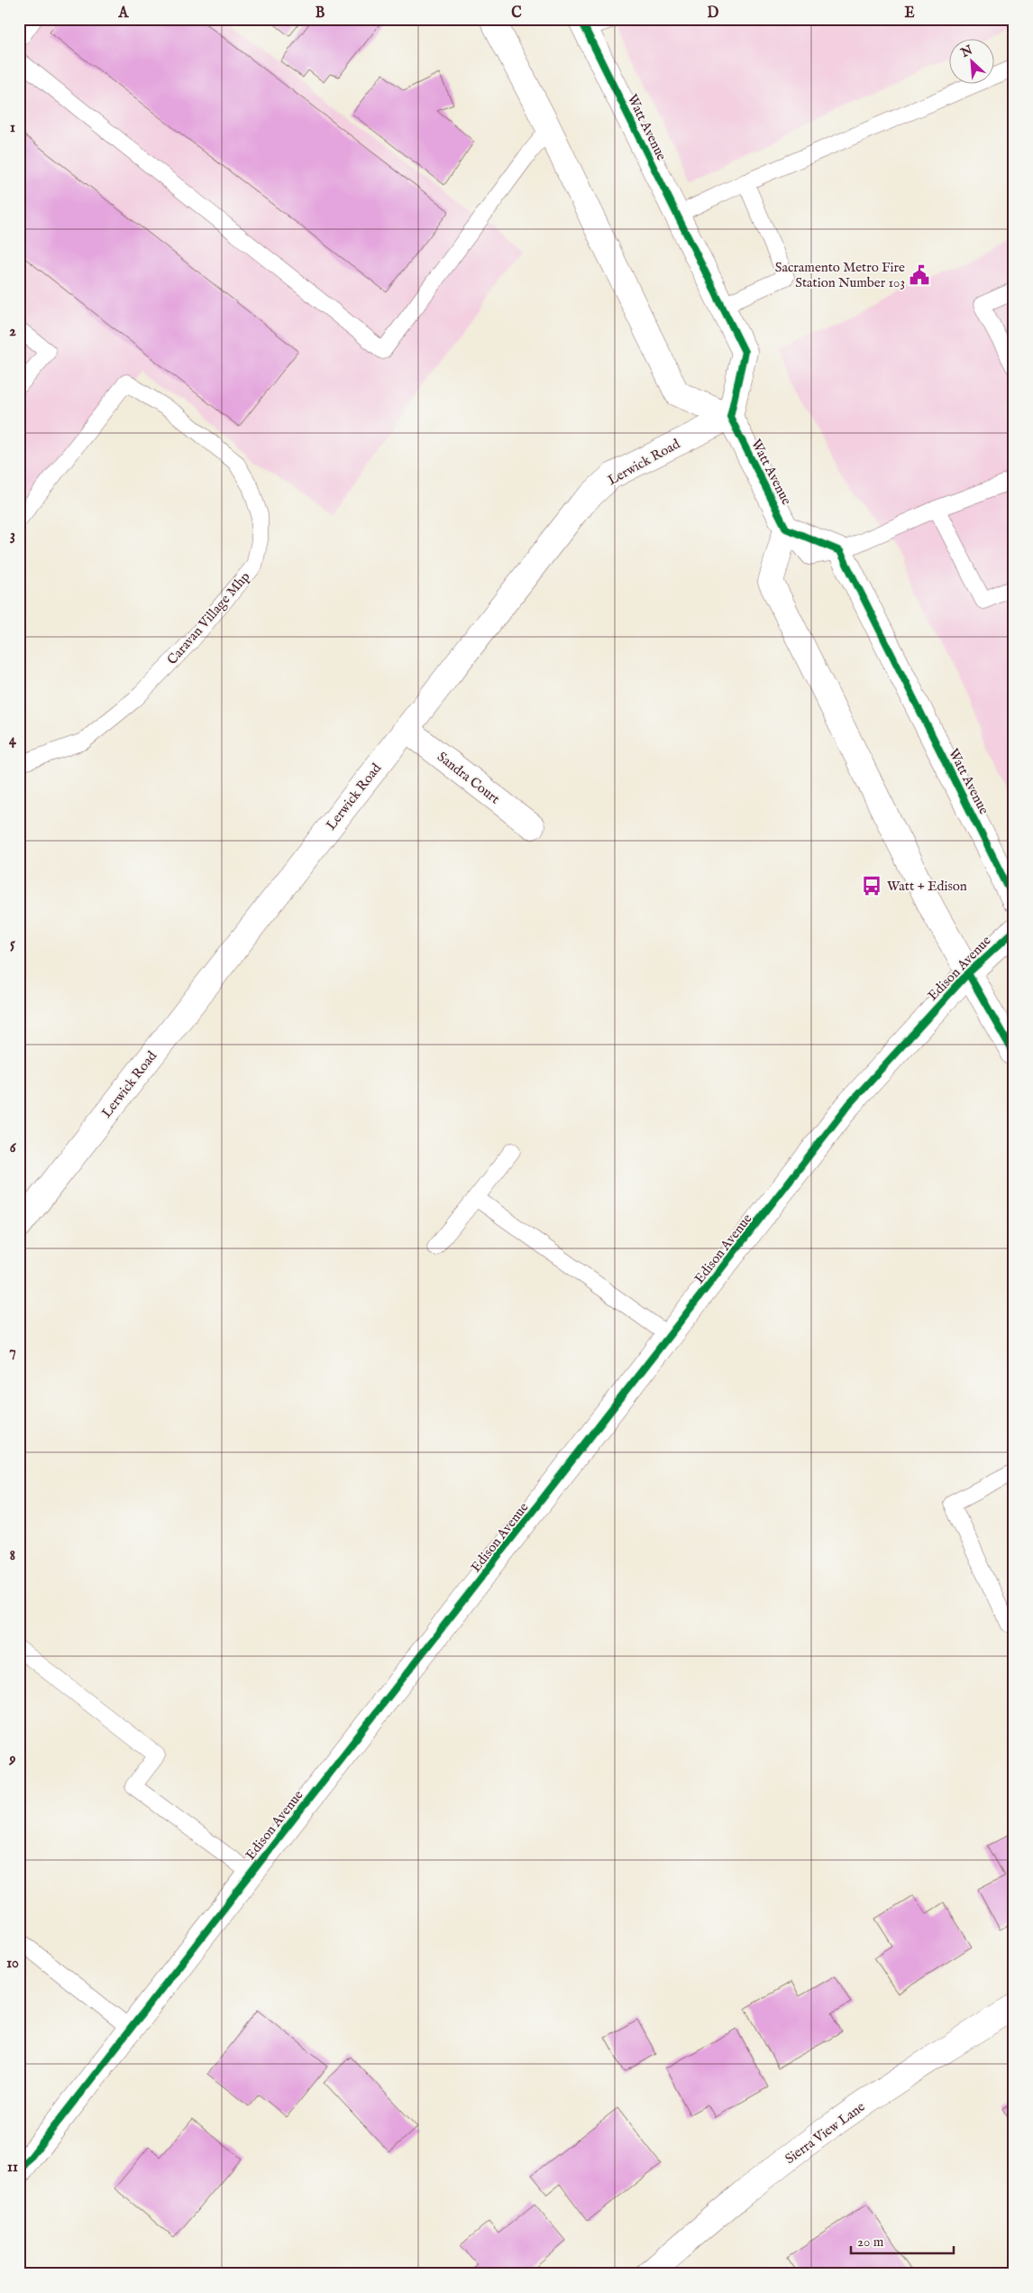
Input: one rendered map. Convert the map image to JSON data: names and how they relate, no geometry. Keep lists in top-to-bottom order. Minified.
{"streets":{"street":["Watt Avenue","Lerwick Road","Sandra Court","Edison Avenue","Sierra View Lane"],"lane":["Caravan Village Mhp"]},"crossings":[["Watt Avenue","Lerwick Road"],["Lerwick Road","Sandra Court"]],"places":{"public building":["Sacramento Metro Fire Station Number 103"],"bus stop":["Watt + Edison"]},"scale_bar":"20 m","north":"top left","grid":{"columns":["A","B","C","D","E"],"rows":["1","2","3","4","5","6","7","8","9","10","11"]}}
